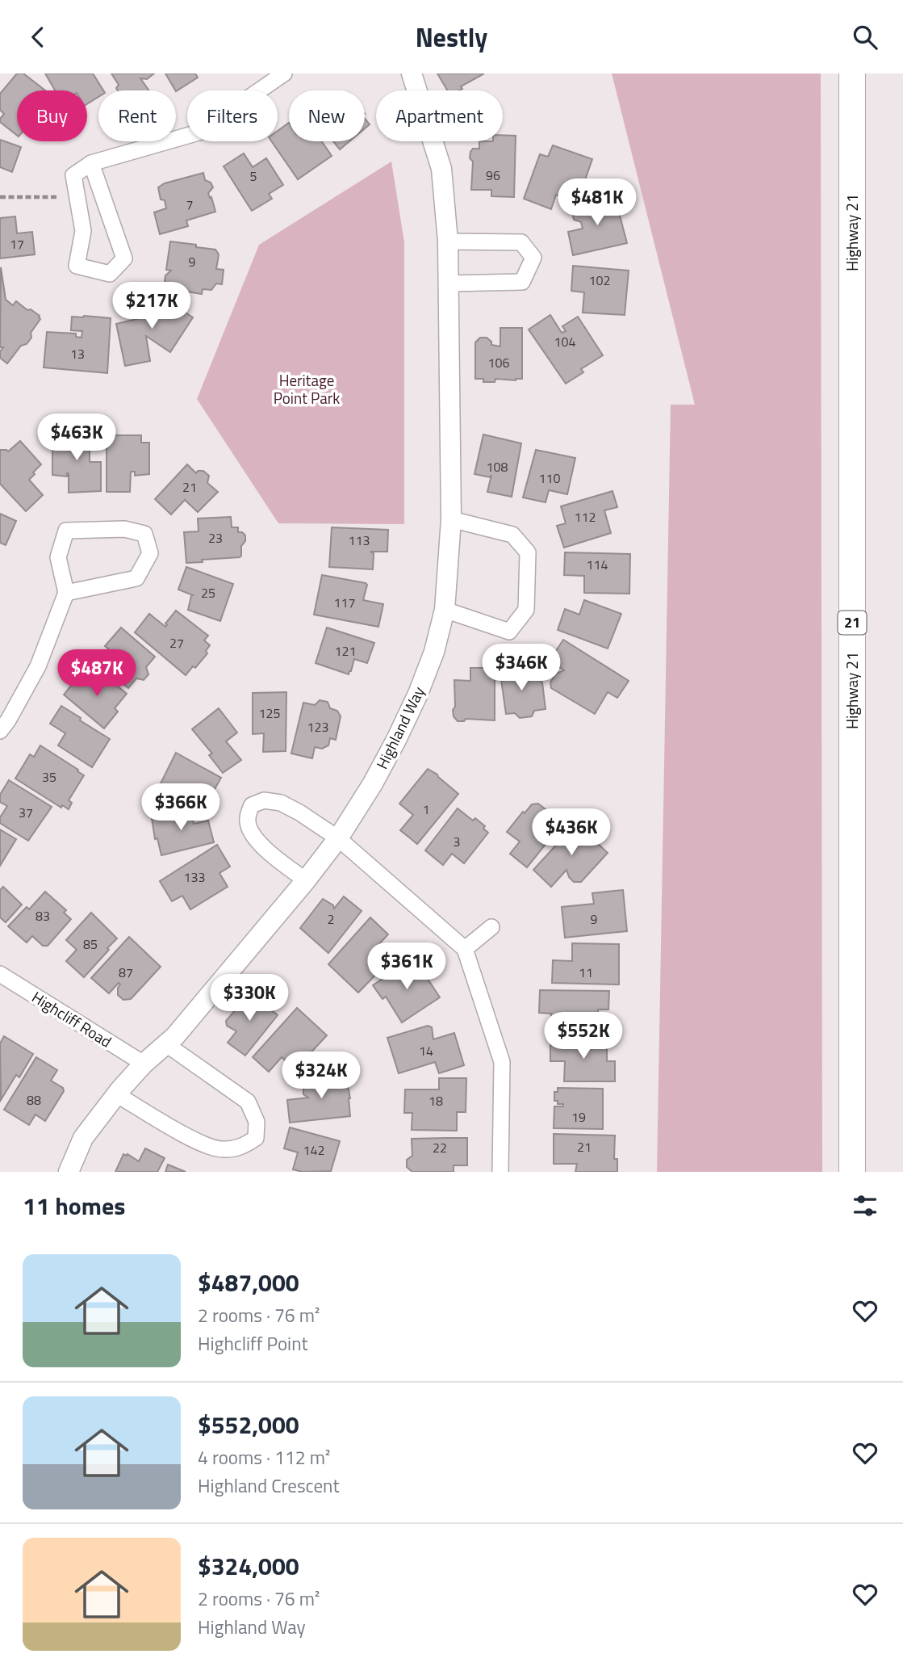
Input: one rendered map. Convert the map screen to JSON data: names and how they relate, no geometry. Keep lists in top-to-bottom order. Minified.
{"streets":{"main road":["Highway 21","21"],"street":["Highland Way","Highcliff Road"]},"crossings":[["Highland Way","Highcliff Road"]],"parks":["Heritage Point Park"],"house_numbers":["96","5","7","17","9","102","104","13","106","108","110","21","112","23","113","114","25","117","27","121","125","123","35","1","37","3","133","83","2","9","85","87","11","14","88","18","19","21","22","142"],"page":{"header":"Nestly","chip":["Buy","Rent","Filters","New","Apartment"],"price":["$481K","$217K","$463K","$346K","$487K","$366K","$436K","$361K","$330K","$552K","$324K"],"heading":"11 homes","list":[{"name":"$487,000","note":"2 rooms · 76 m² · Highcliff Point"},{"name":"$552,000","note":"4 rooms · 112 m² · Highland Crescent"},{"name":"$324,000","note":"2 rooms · 76 m² · Highland Way"}]}}
